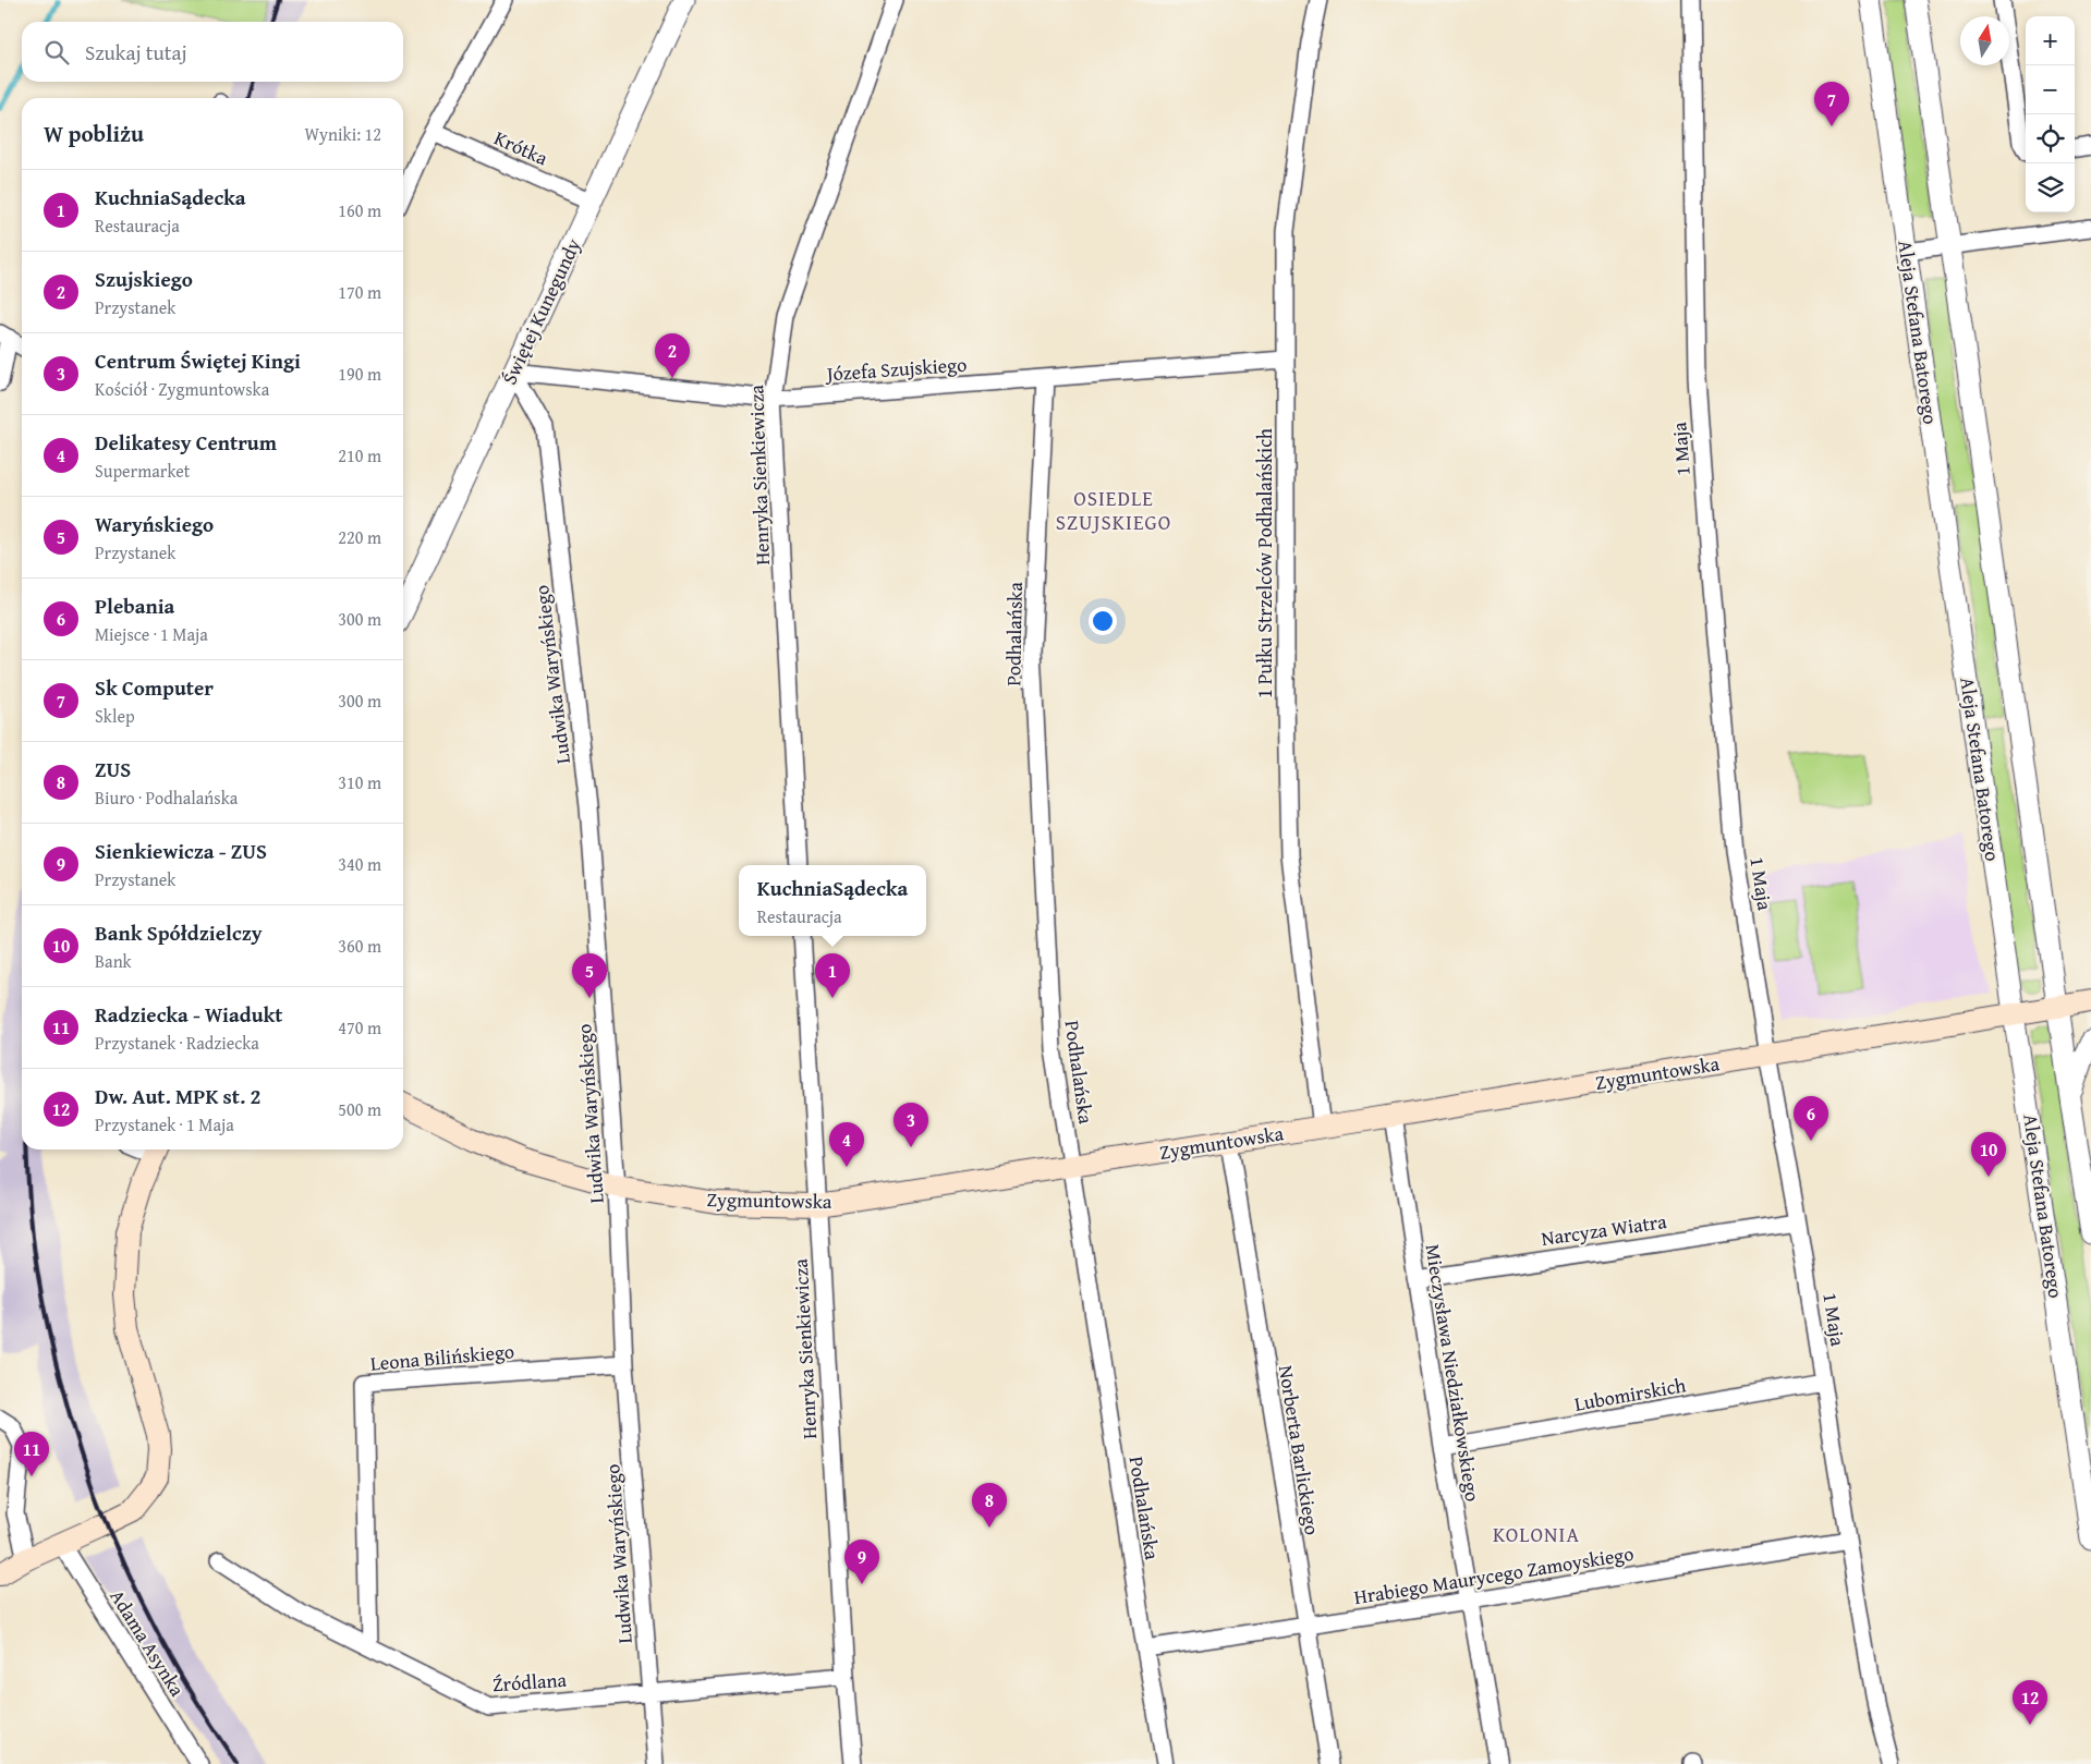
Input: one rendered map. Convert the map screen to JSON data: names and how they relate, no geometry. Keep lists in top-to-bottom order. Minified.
{"streets":{"main road":["Zygmuntowska"],"street":["Krótka","Świętej Kunegundy","Aleja Stefana Batorego","Józefa Szujskiego","1 Maja","Henryka Sienkiewicza","1 Pułku Strzelców Podhalańskich","Podhalańska","Ludwika Waryńskiego","Narcyza Wiatra","Leona Bilińskiego","Mieczysława Niedziałkowskiego","Lubomirskich","Norberta Barlickiego","Hrabiego Maurycego Zamoyskiego","Adama Asynka","Źródlana"]},"crossings":[["Krótka","Świętej Kunegundy"],["Świętej Kunegundy","Józefa Szujskiego"],["Świętej Kunegundy","Ludwika Waryńskiego"],["Aleja Stefana Batorego","Zygmuntowska"],["Józefa Szujskiego","Henryka Sienkiewicza"],["Józefa Szujskiego","1 Pułku Strzelców Podhalańskich"],["Józefa Szujskiego","Podhalańska"],["Józefa Szujskiego","Ludwika Waryńskiego"],["1 Maja","Zygmuntowska"],["1 Maja","Narcyza Wiatra"],["1 Maja","Lubomirskich"],["1 Maja","Hrabiego Maurycego Zamoyskiego"],["Henryka Sienkiewicza","Zygmuntowska"],["Henryka Sienkiewicza","Źródlana"],["1 Pułku Strzelców Podhalańskich","Zygmuntowska"],["Podhalańska","Zygmuntowska"],["Podhalańska","Hrabiego Maurycego Zamoyskiego"],["Ludwika Waryńskiego","Zygmuntowska"],["Ludwika Waryńskiego","Leona Bilińskiego"],["Ludwika Waryńskiego","Źródlana"],["Zygmuntowska","Mieczysława Niedziałkowskiego"],["Zygmuntowska","Norberta Barlickiego"],["Narcyza Wiatra","Mieczysława Niedziałkowskiego"],["Leona Bilińskiego","Źródlana"],["Mieczysława Niedziałkowskiego","Lubomirskich"],["Mieczysława Niedziałkowskiego","Hrabiego Maurycego Zamoyskiego"],["Norberta Barlickiego","Hrabiego Maurycego Zamoyskiego"]],"districts":["OSIEDLE SZUJSKIEGO","KOLONIA"],"north":"top","page":{"map_buttons":["+","−"],"search":"Szukaj tutaj","pins":["7","2","1","5","6","3","4","10","11","8","9","12"],"heading":["W pobliżu","Wyniki: 12"],"list":[{"mark":"1","name":"KuchniaSądecka","note":"Restauracja","value":"160 m"},{"mark":"2","name":"Szujskiego","note":"Przystanek","value":"170 m"},{"mark":"3","name":"Centrum Świętej Kingi","note":"Kościół · Zygmuntowska","value":"190 m"},{"mark":"4","name":"Delikatesy Centrum","note":"Supermarket","value":"210 m"},{"mark":"5","name":"Waryńskiego","note":"Przystanek","value":"220 m"},{"mark":"6","name":"Plebania","note":"Miejsce · 1 Maja","value":"300 m"},{"mark":"7","name":"Sk Computer","note":"Sklep","value":"300 m"},{"mark":"8","name":"ZUS","note":"Biuro · Podhalańska","value":"310 m"},{"mark":"9","name":"Sienkiewicza - ZUS","note":"Przystanek","value":"340 m"},{"mark":"10","name":"Bank Spółdzielczy","note":"Bank","value":"360 m"},{"mark":"11","name":"Radziecka - Wiadukt","note":"Przystanek · Radziecka","value":"470 m"},{"mark":"12","name":"Dw. Aut. MPK st. 2","note":"Przystanek · 1 Maja","value":"500 m"}],"popup":["KuchniaSądecka","Restauracja"]}}
